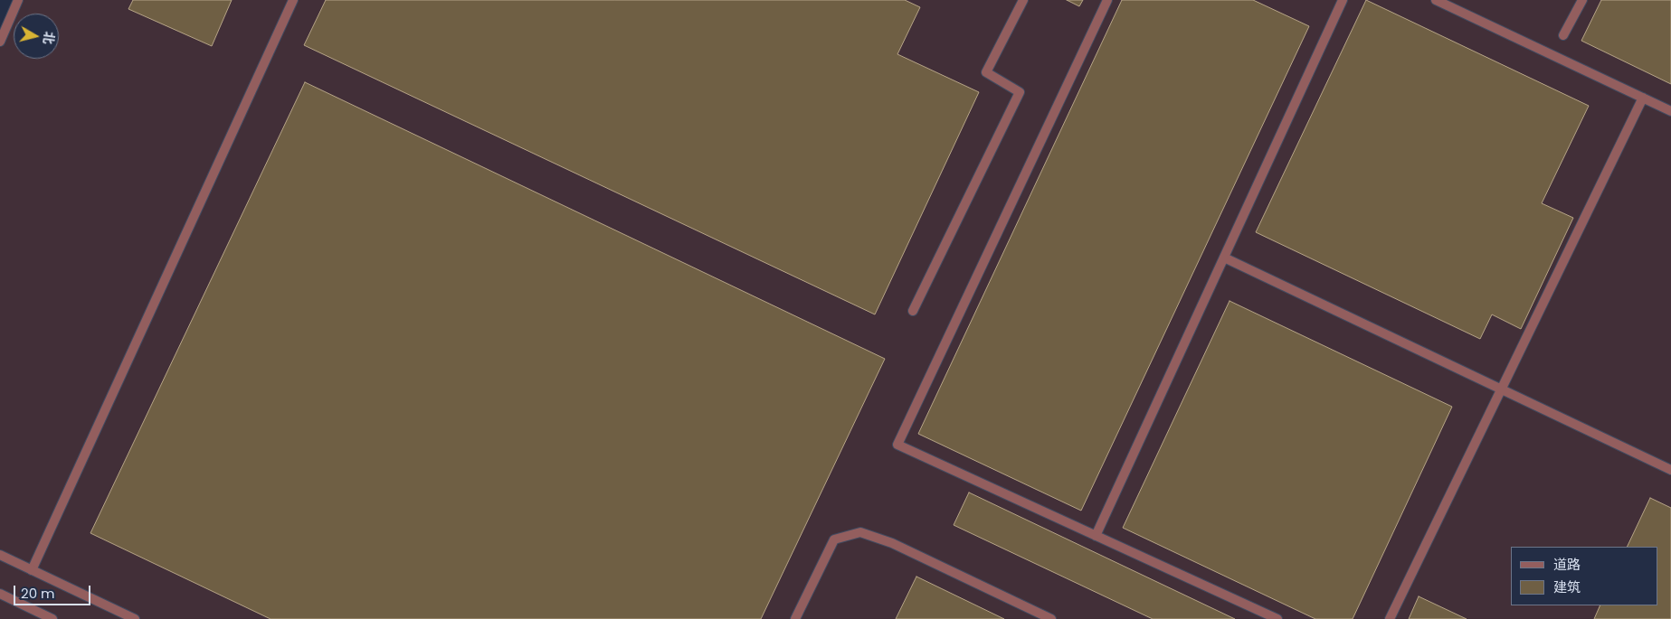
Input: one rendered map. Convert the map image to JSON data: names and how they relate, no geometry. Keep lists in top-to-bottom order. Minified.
{"legend":["道路","建筑"],"scale_bar":"20 m","north":"right"}
